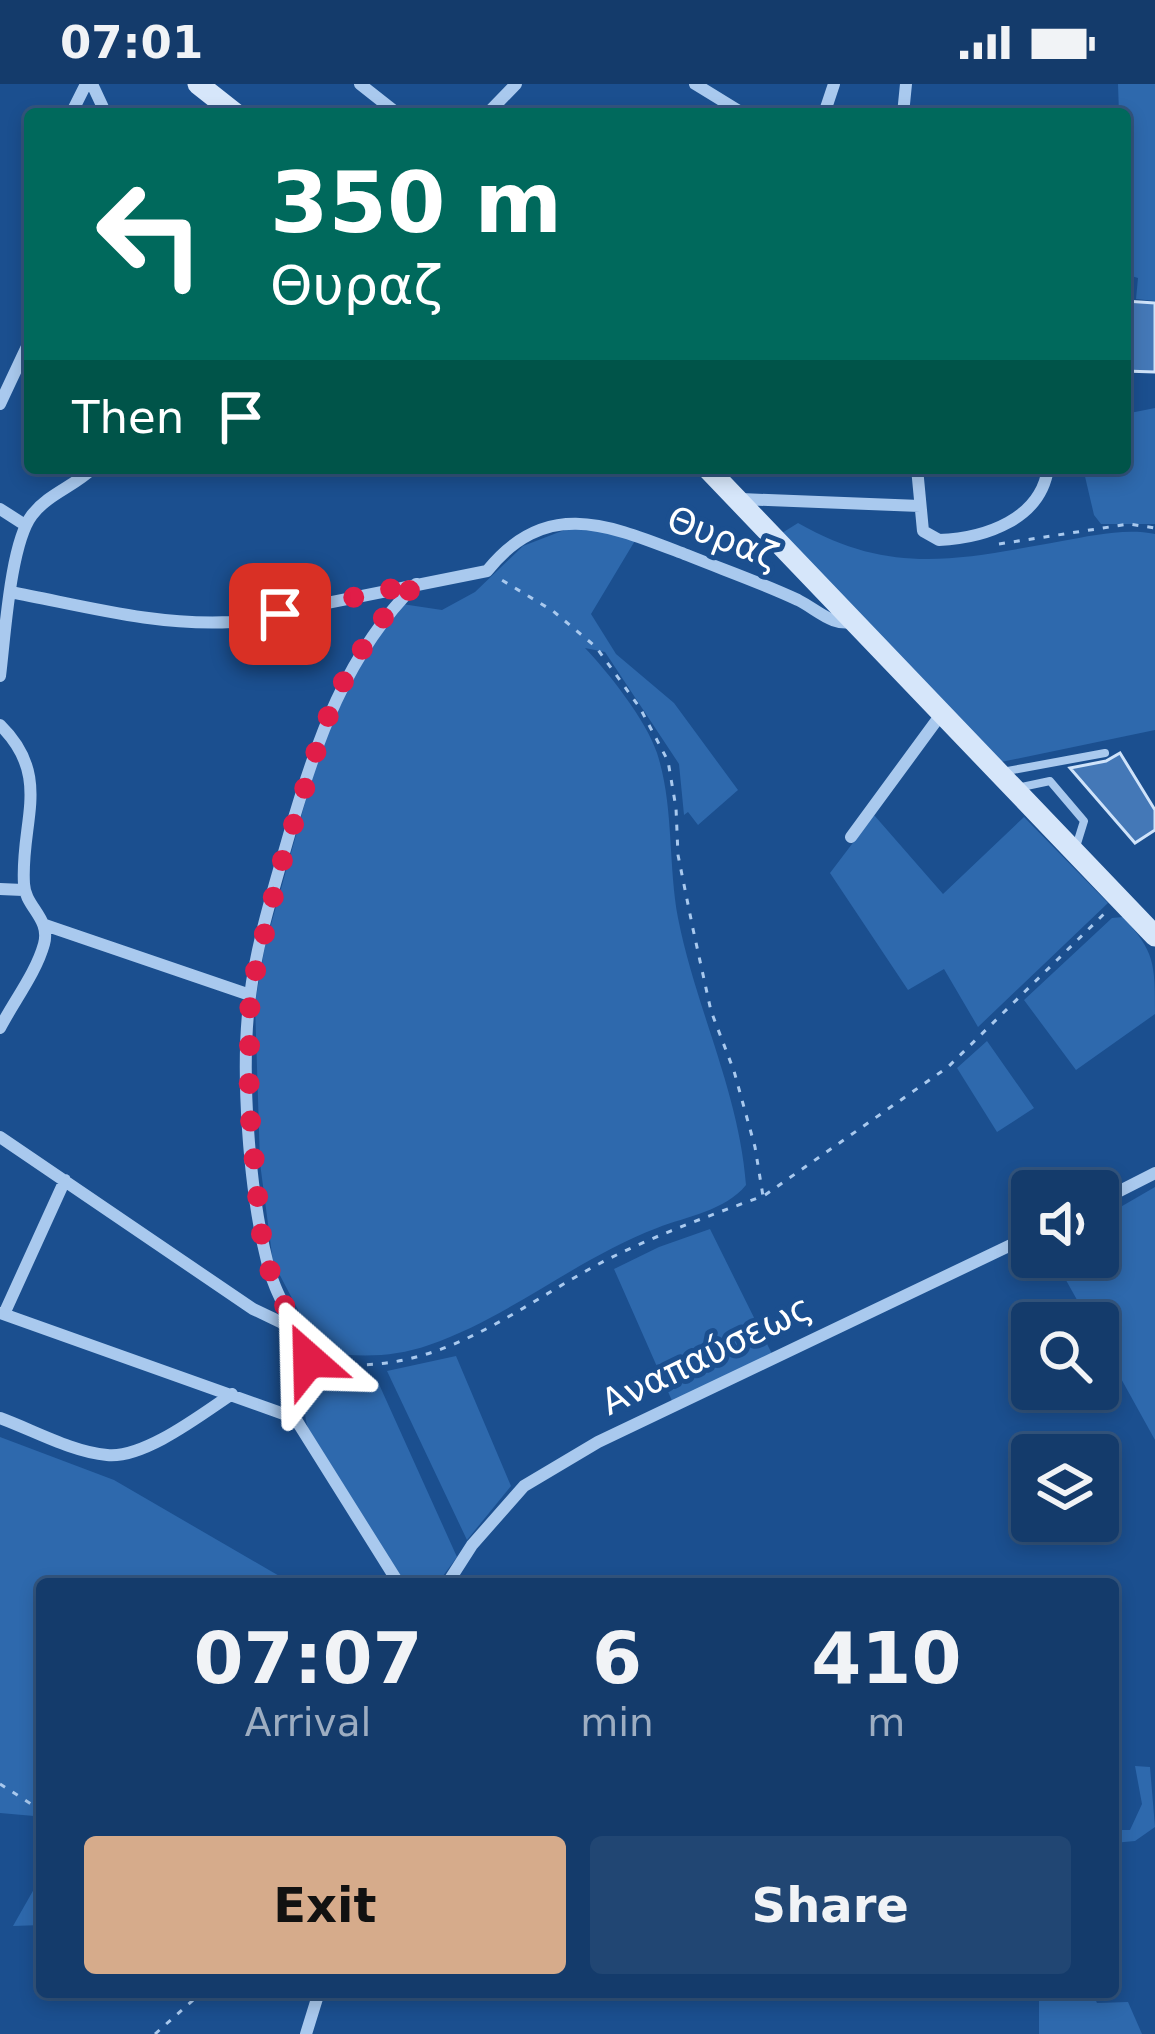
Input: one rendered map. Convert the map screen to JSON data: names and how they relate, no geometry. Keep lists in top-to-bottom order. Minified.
{"streets":{"street":["Θυραζ","Αναπαύσεως"]},"page":{"status":"07:01","turn":["350 m","Θυραζ"],"then":"Then","eta":["07:07","Arrival","6","min","410","m"],"buttons":["Exit","Share"]}}
